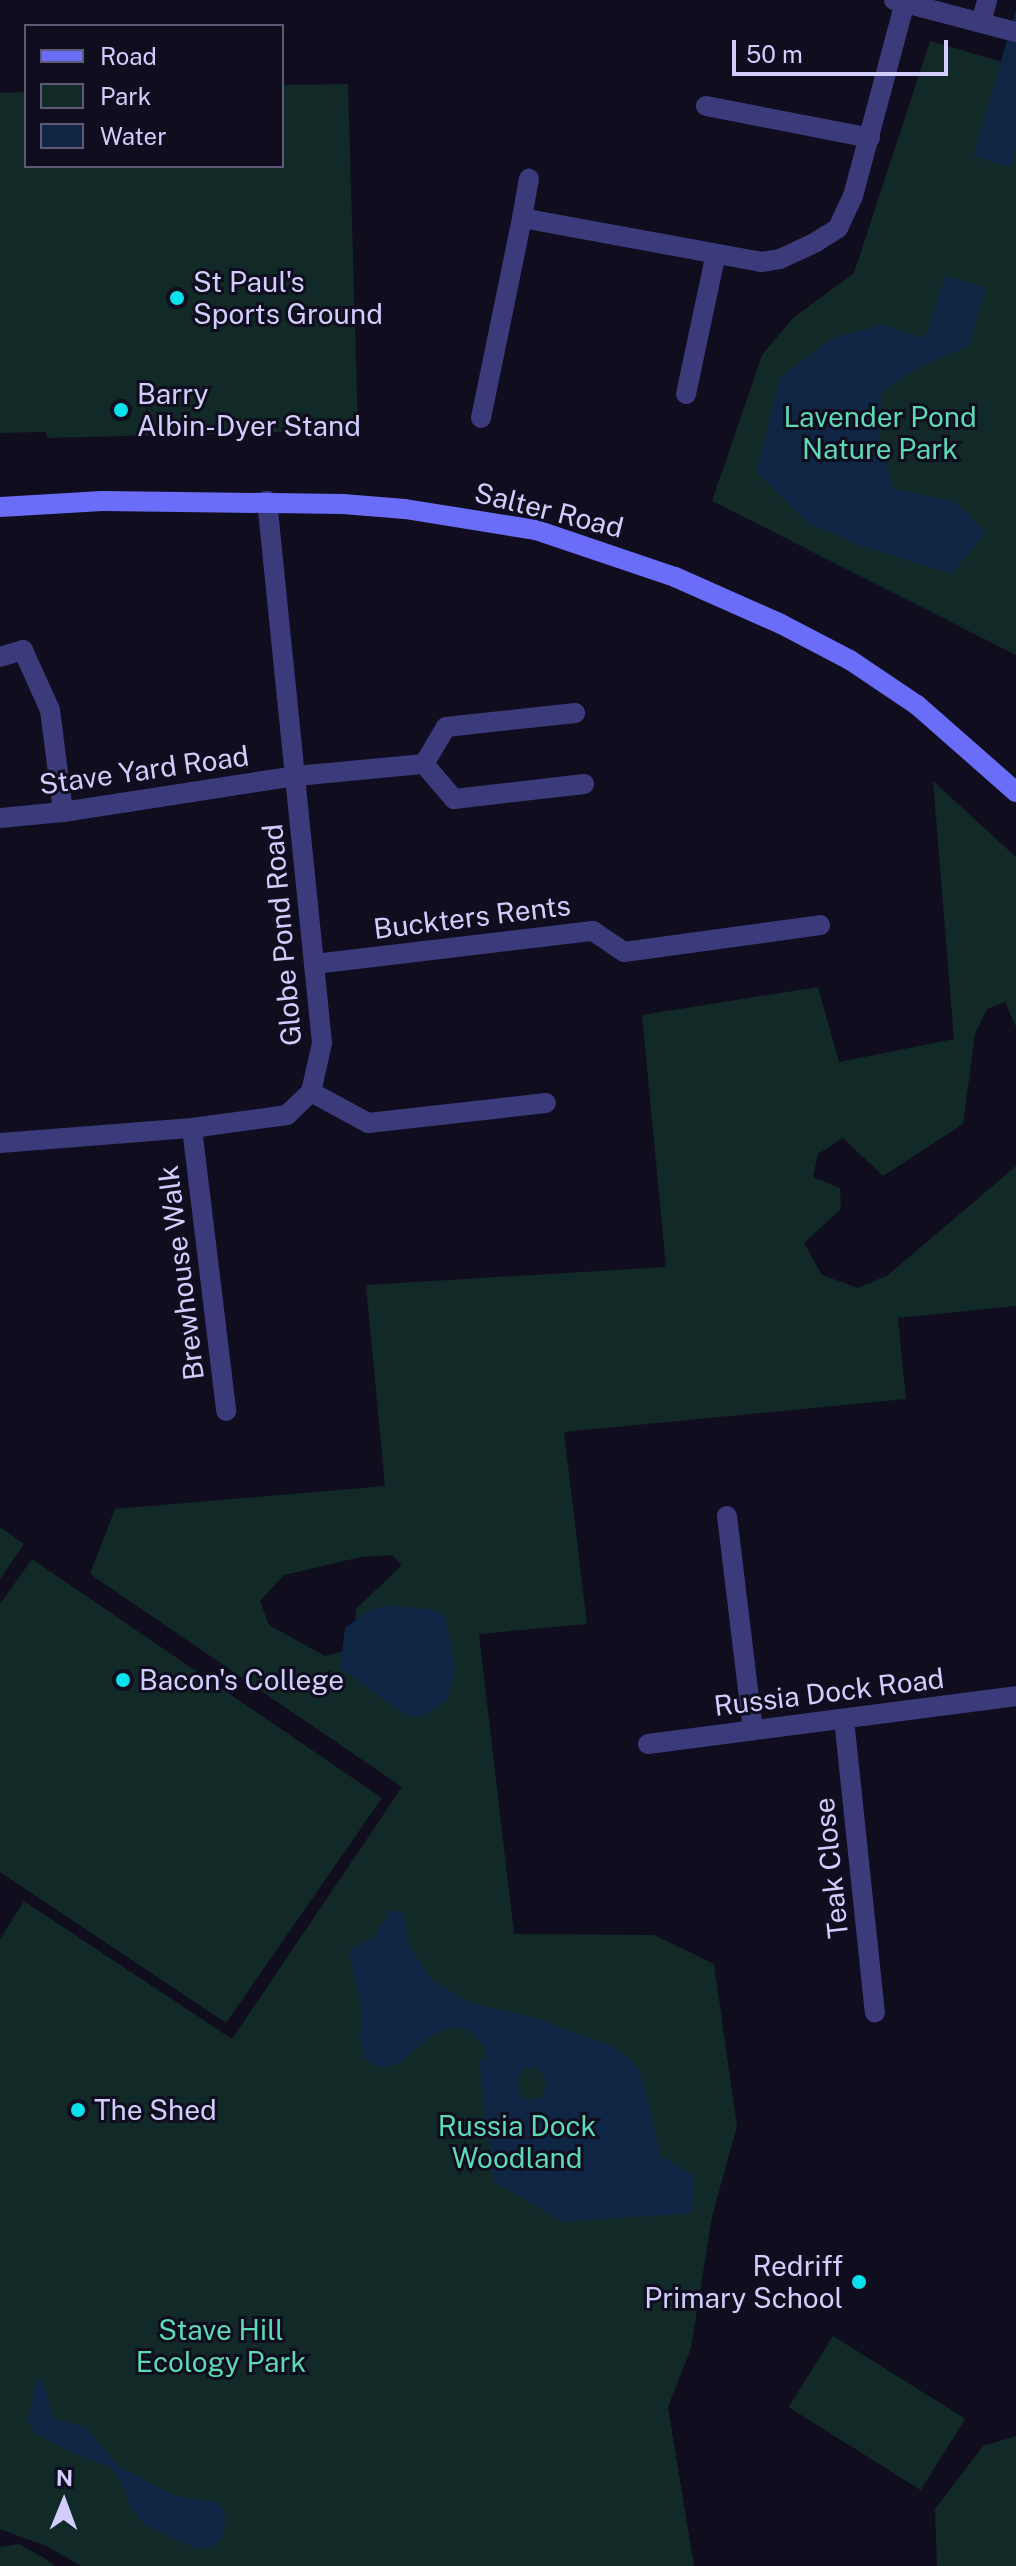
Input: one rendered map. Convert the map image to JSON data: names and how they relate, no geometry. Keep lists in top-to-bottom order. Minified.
{"streets":{"main road":["Salter Road"],"street":["Stave Yard Road","Buckters Rents","Globe Pond Road","Brewhouse Walk","Russia Dock Road","Teak Close"]},"crossings":[["Salter Road","Globe Pond Road"],["Stave Yard Road","Globe Pond Road"],["Buckters Rents","Globe Pond Road"],["Russia Dock Road","Teak Close"]],"parks":["Lavender Pond Nature Park","Russia Dock Woodland","Stave Hill Ecology Park"],"places":["St Paul's Sports Ground","Barry Albin-Dyer Stand","Bacon's College","The Shed","Redriff Primary School"],"legend":["Road","Park","Water"],"scale_bar":"50 m","north":"top"}
